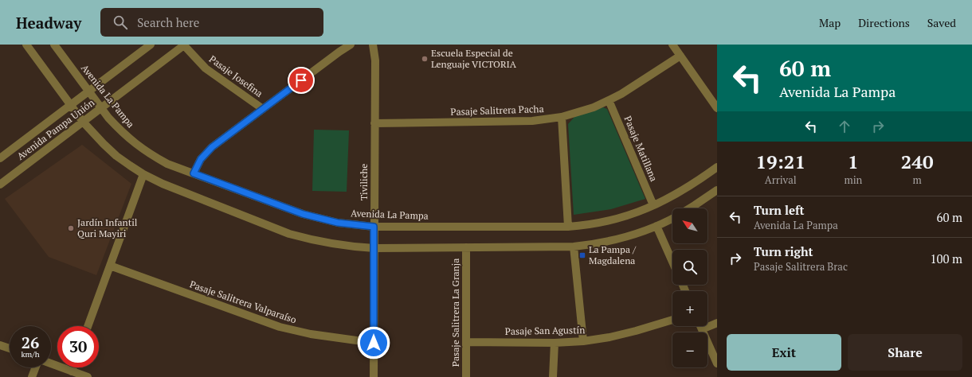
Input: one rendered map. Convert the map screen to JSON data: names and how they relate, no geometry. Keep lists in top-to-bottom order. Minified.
{"streets":{"street":["Pasaje Josefina","Avenida La Pampa","Pasaje Salitrera Pacha","Avenida Pampa Unión","Pasaje Matillana","Tiviliche","Pasaje Salitrera Valparaíso","Pasaje Salitrera La Granja","Pasaje San Agustín"]},"crossings":[["Pasaje Josefina","Avenida Pampa Unión"],["Avenida La Pampa","Avenida Pampa Unión"],["Avenida La Pampa","Pasaje Matillana"],["Avenida La Pampa","Tiviliche"],["Pasaje Salitrera Pacha","Pasaje Matillana"],["Pasaje Salitrera Pacha","Tiviliche"],["Tiviliche","Pasaje Salitrera Valparaíso"],["Pasaje Salitrera La Granja","Pasaje San Agustín"]],"places":{"other":["Escuela Especial de Lenguaje VICTORIA","Jardín Infantil Quri Mayiri"],"transit":["La Pampa / Magdalena"]},"north":"top left","page":{"header":"Headway","search":"Search here","nav":["Map","Directions","Saved"],"turn":["60 m","Avenida La Pampa"],"eta":["19:21","Arrival","1","min","240","m"],"list":[{"name":"Turn left","note":"Avenida La Pampa","value":"60 m"},{"name":"Turn right","note":"Pasaje Salitrera Brac","value":"100 m"}],"map_buttons":["+","−"],"speed":"26 km/h","limit":"30","buttons":["Exit","Share"]}}
